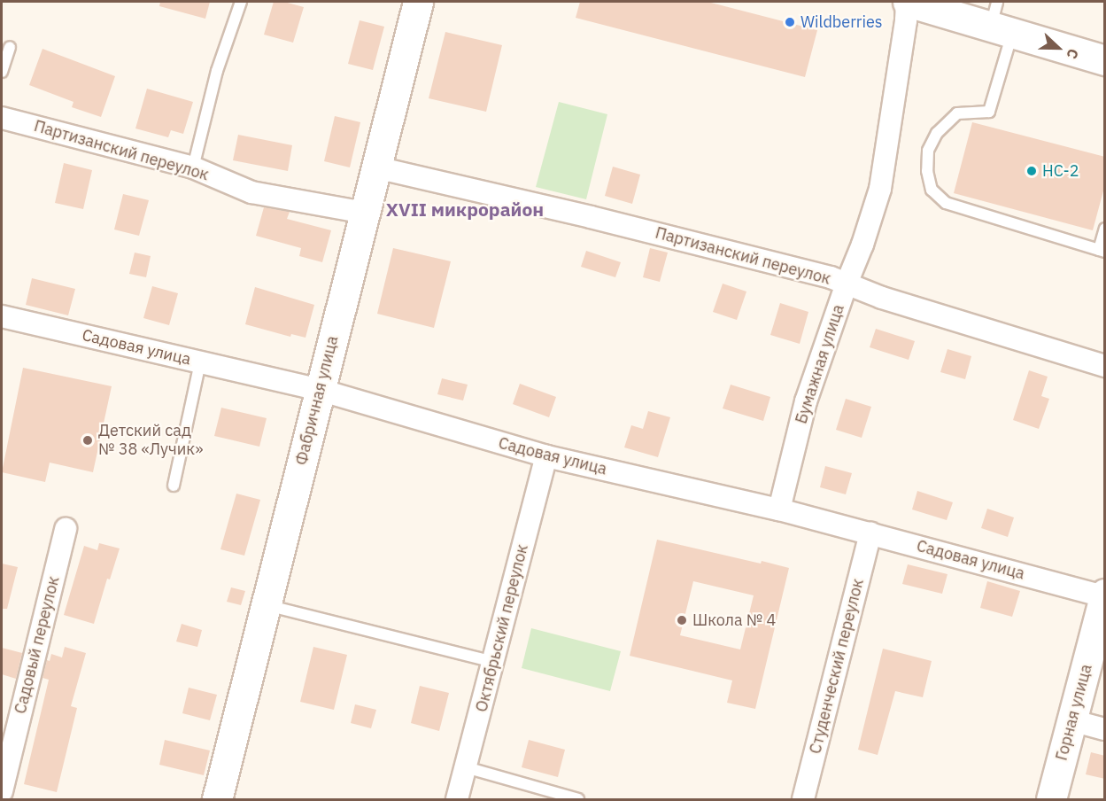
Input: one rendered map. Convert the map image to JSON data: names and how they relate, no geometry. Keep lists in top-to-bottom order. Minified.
{"streets":{"street":["Партизанский переулок","Садовая улица","Бумажная улица","Фабричная улица","Октябрьский переулок","Садовый переулок","Студенческий переулок","Горная улица"]},"crossings":[["Партизанский переулок","Бумажная улица"],["Партизанский переулок","Фабричная улица"],["Садовая улица","Бумажная улица"],["Садовая улица","Фабричная улица"],["Садовая улица","Октябрьский переулок"],["Садовая улица","Студенческий переулок"],["Садовая улица","Горная улица"]],"districts":["XVII микрорайон"],"places":["Wildberries","НС-2","Детский сад № 38 «Лучик»","Школа № 4"],"north":"right"}
